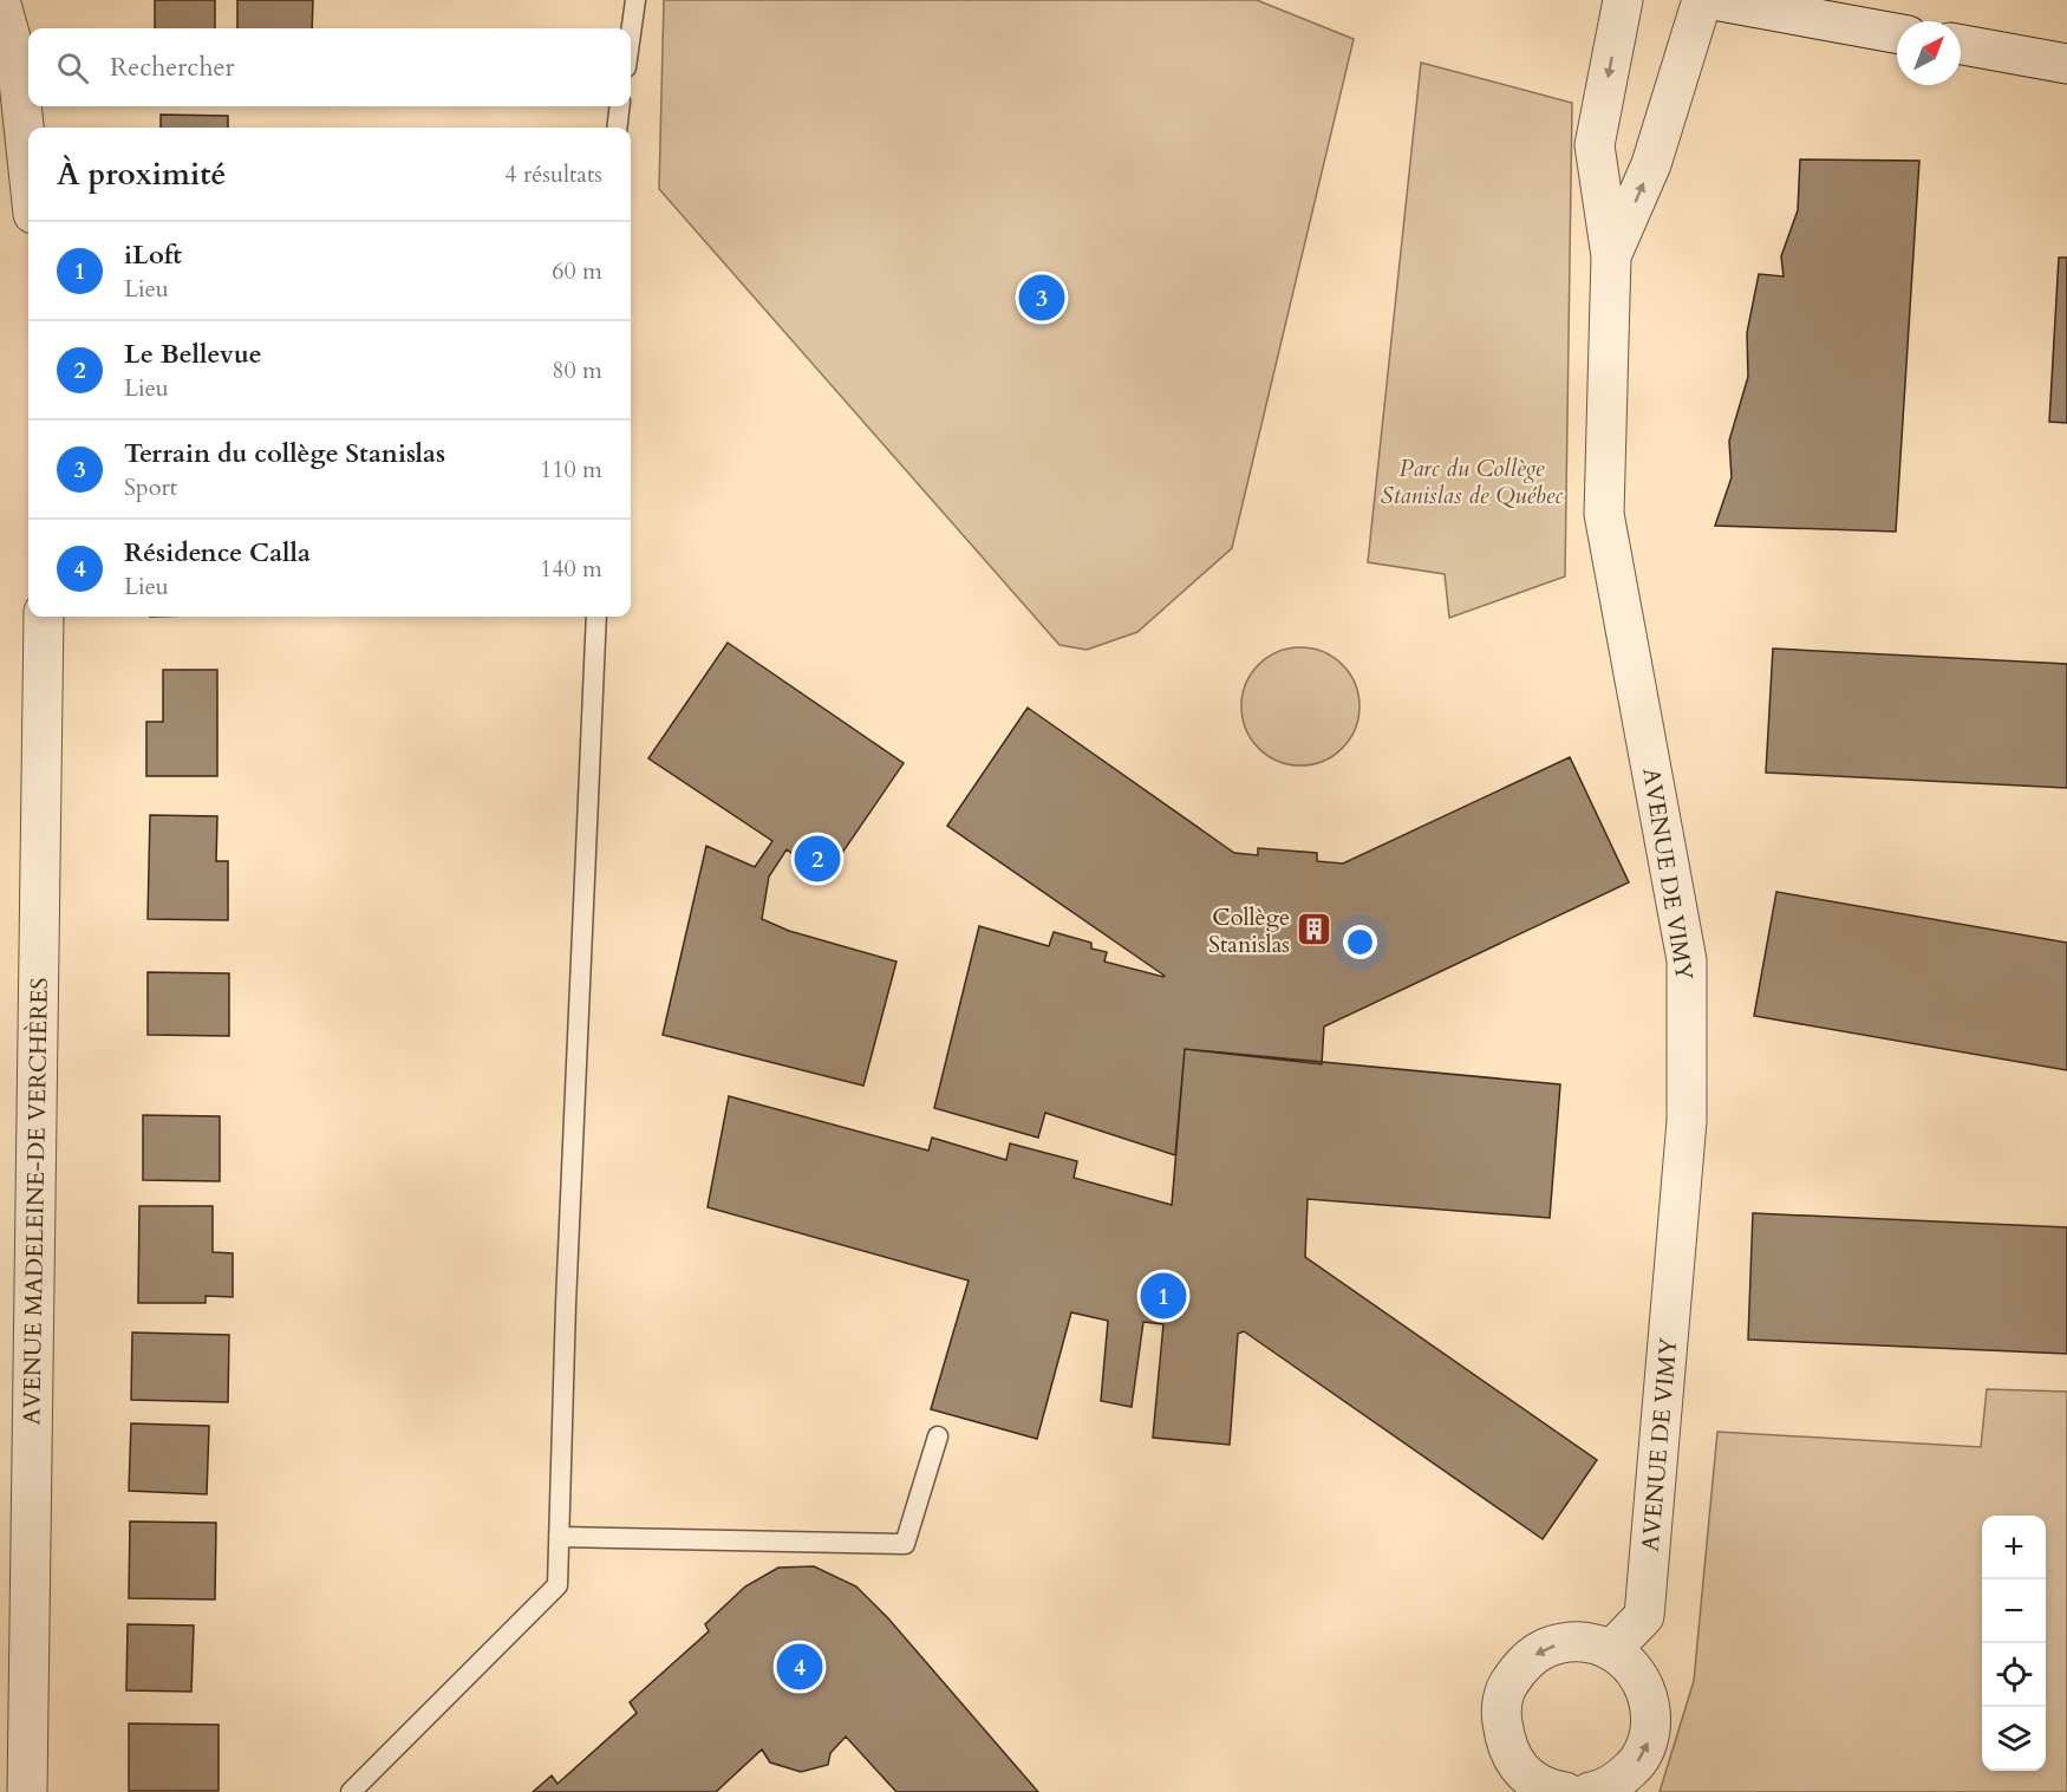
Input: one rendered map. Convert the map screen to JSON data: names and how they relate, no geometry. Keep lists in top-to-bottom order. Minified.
{"streets":{"street":["AVENUE DE VIMY","AVENUE MADELEINE-DE VERCHÈRES"]},"parks":["Parc du Collège Stanislas de Québec"],"places":{"building":["Collège Stanislas"]},"north":"top right","page":{"search":"Rechercher","heading":["À proximité","4 résultats"],"list":[{"mark":"1","name":"iLoft","note":"Lieu","value":"60 m"},{"mark":"2","name":"Le Bellevue","note":"Lieu","value":"80 m"},{"mark":"3","name":"Terrain du collège Stanislas","note":"Sport","value":"110 m"},{"mark":"4","name":"Résidence Calla","note":"Lieu","value":"140 m"}],"pins":["3","2","1","4"],"map_buttons":["+","−"]}}
